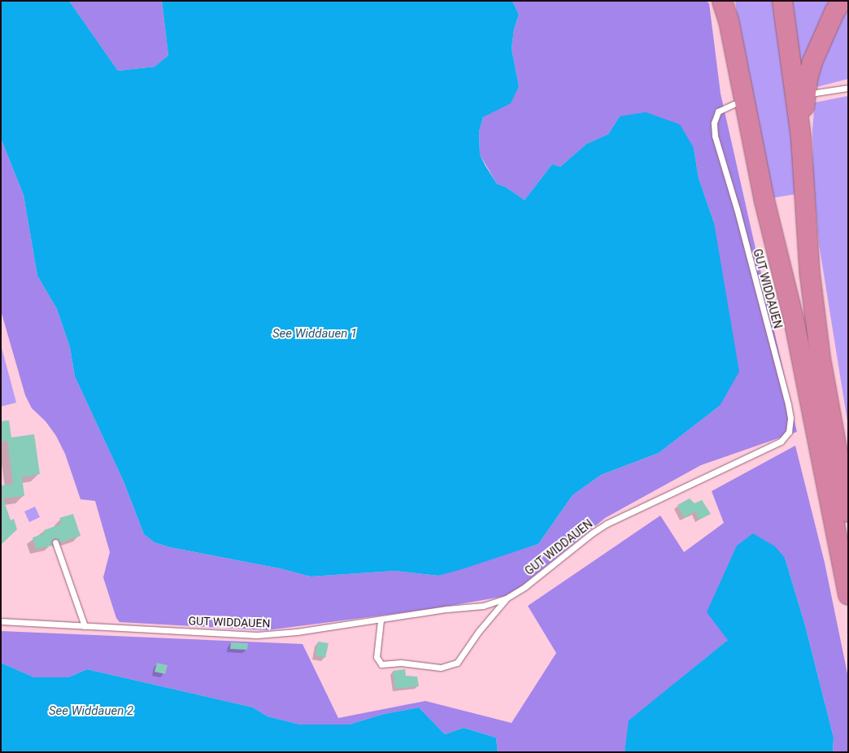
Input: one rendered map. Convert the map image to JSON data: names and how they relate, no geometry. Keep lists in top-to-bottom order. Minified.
{"streets":{"lane":["GUT WIDDAUEN"]},"water":["See Widdauen 1","See Widdauen 2"]}
